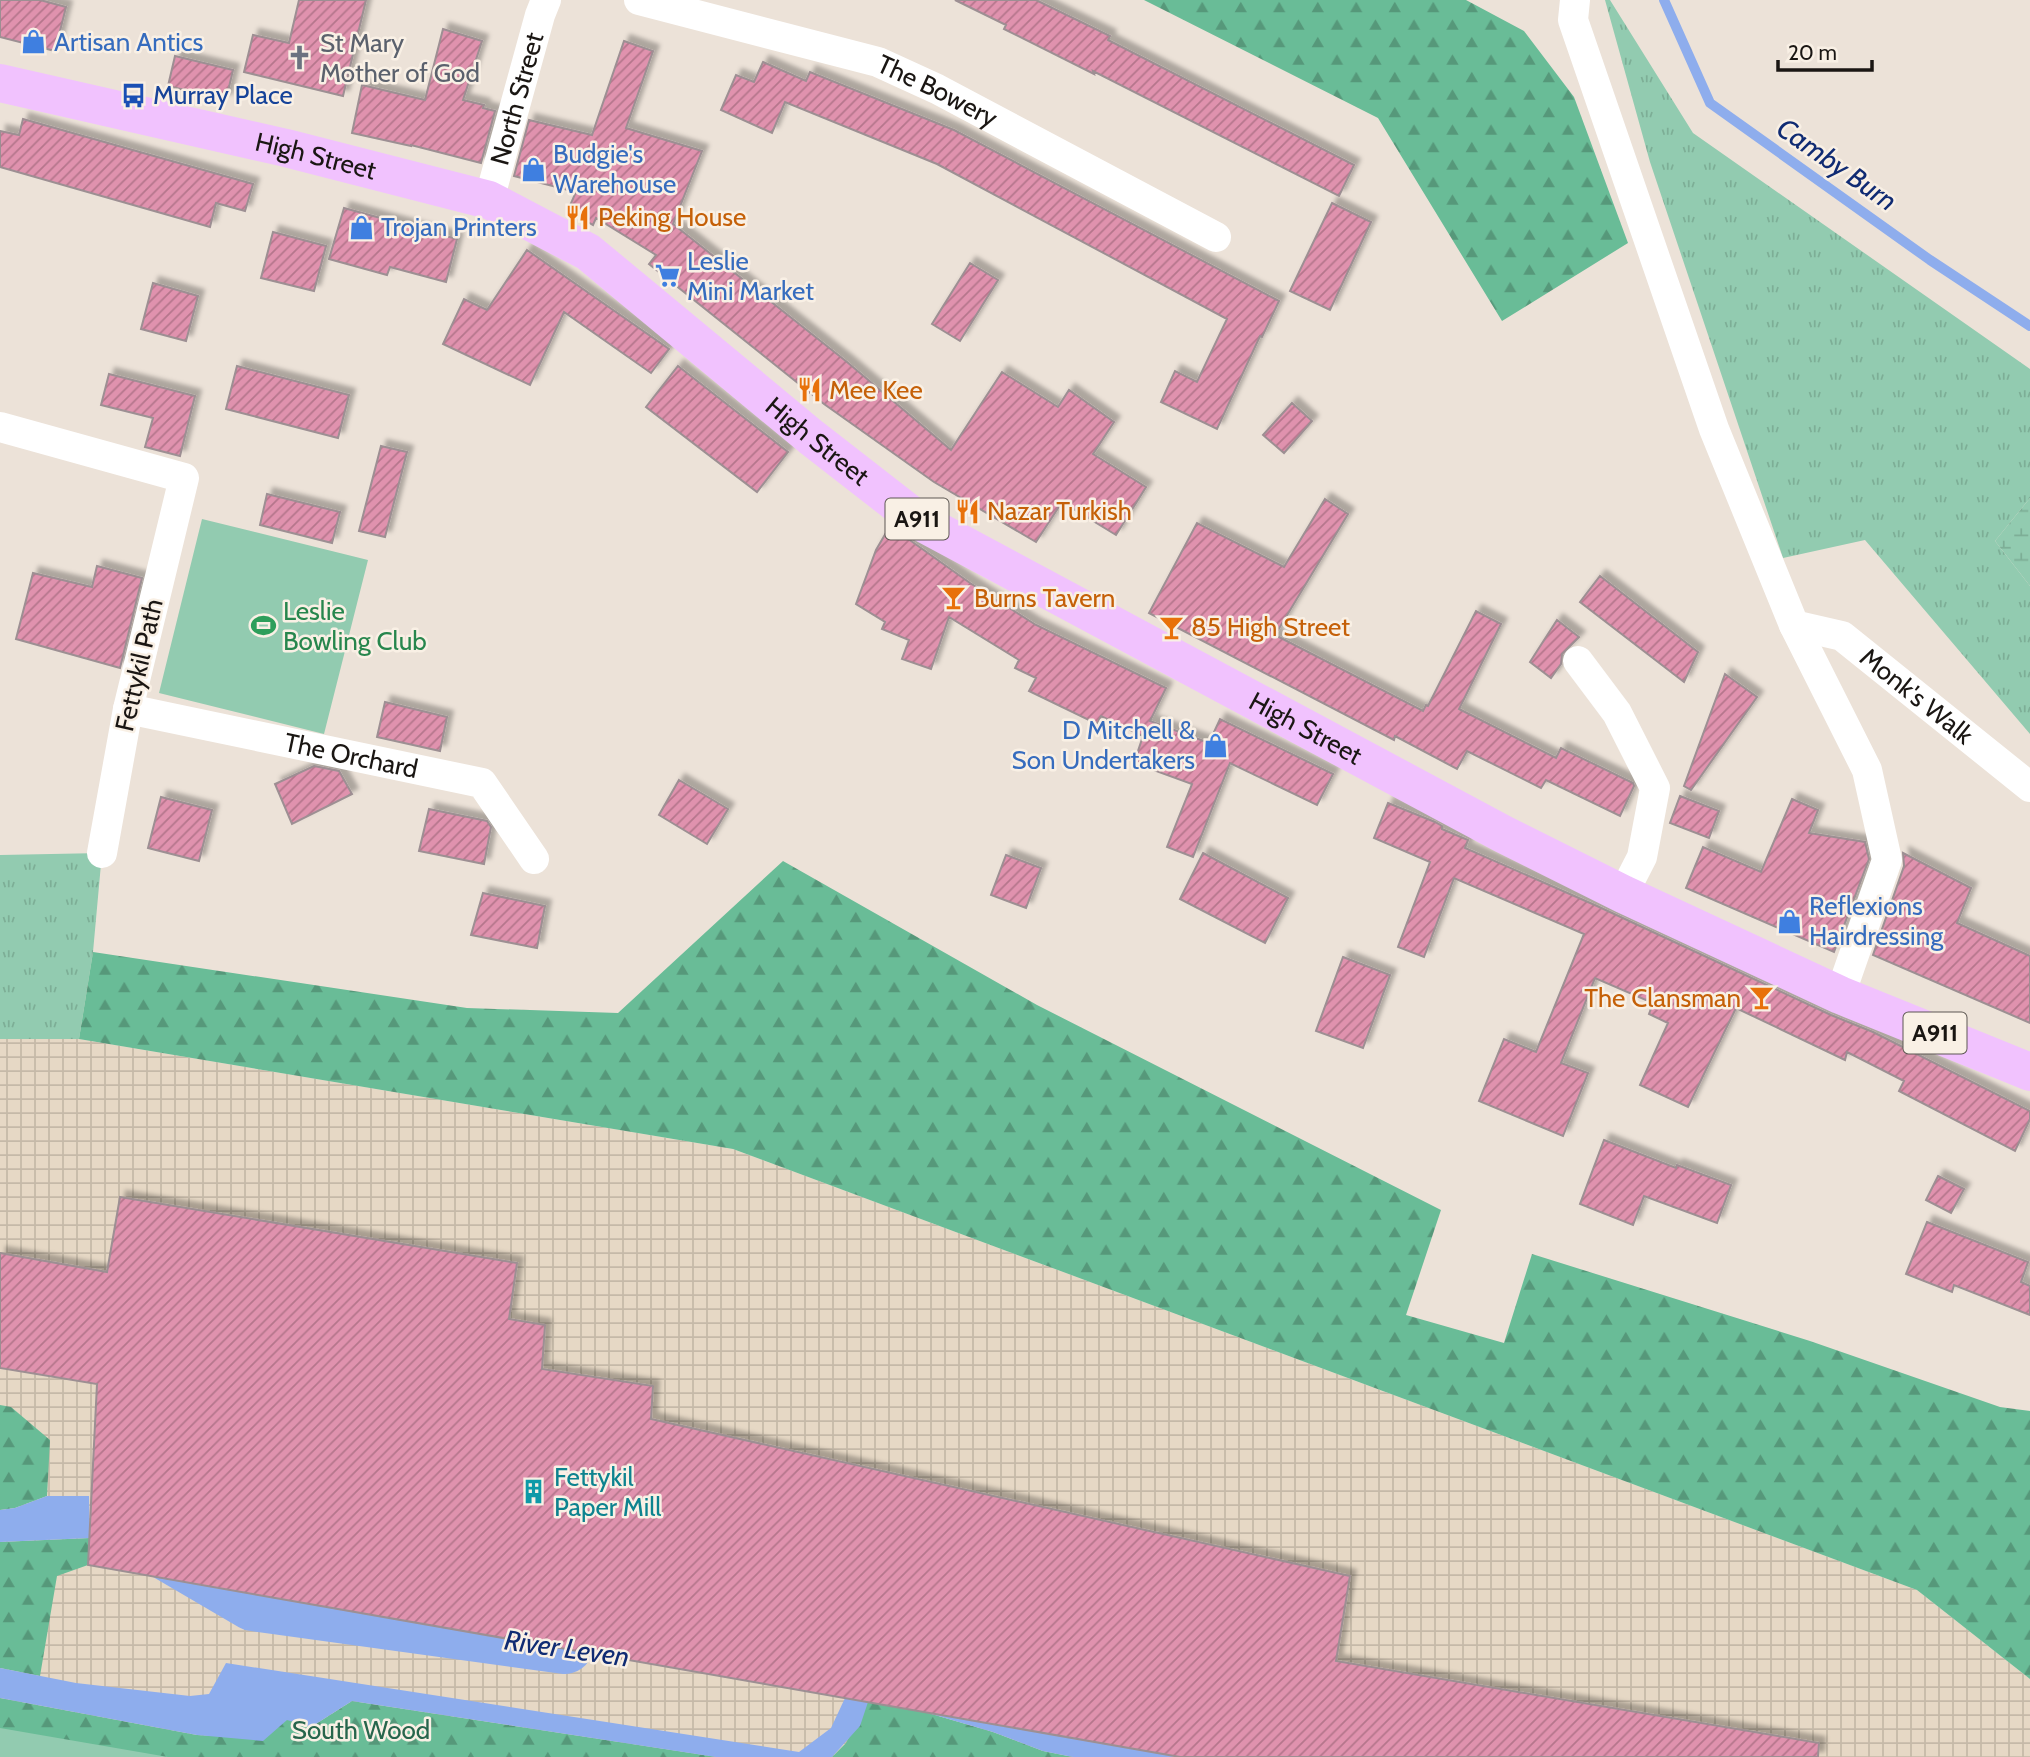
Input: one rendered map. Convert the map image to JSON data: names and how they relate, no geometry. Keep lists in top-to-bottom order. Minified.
{"streets":{"main road":["High Street","A911"],"street":["The Bowery","North Street","Fettykil Path","Monk's Walk","The Orchard"]},"crossings":[["North Street","High Street"],["High Street","A911"],["Fettykil Path","The Orchard"]],"water":["Camby Burn","River Leven"],"parks":["South Wood"],"places":{"shop":["Artisan Antics","Budgie's Warehouse","Trojan Printers","D Mitchell & Son Undertakers","Reflexions Hairdressing"],"church":["St Mary Mother of God"],"bus stop":["Murray Place"],"restaurant":["Peking House","Mee Kee","Nazar Turkish"],"supermarket":["Leslie Mini Market"],"bar":["Burns Tavern","85 High Street","The Clansman"],"sports":["Leslie Bowling Club"],"building":["Fettykil Paper Mill"]},"scale_bar":"20 m"}
